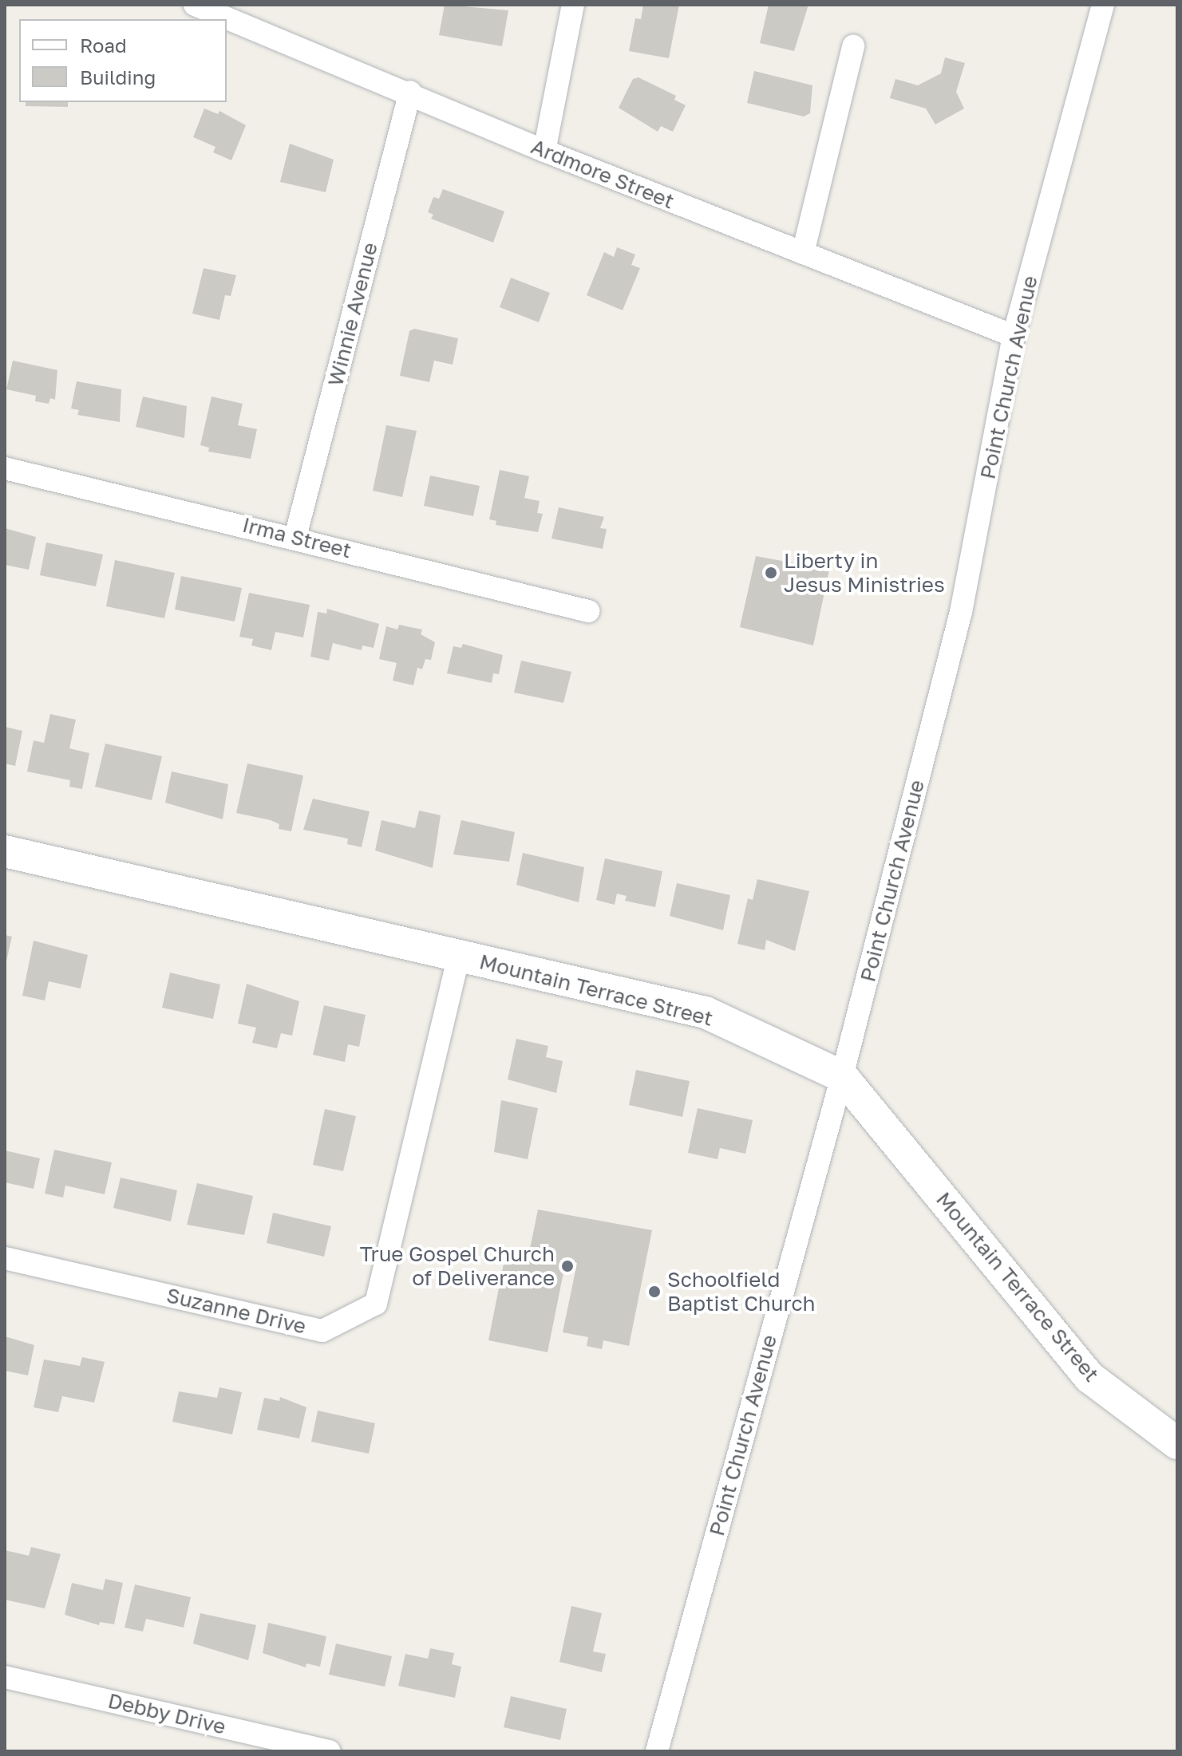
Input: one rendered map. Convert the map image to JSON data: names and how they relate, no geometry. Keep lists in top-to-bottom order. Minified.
{"streets":{"street":["Ardmore Street","Winnie Avenue","Point Church Avenue","Irma Street","Mountain Terrace Street","Suzanne Drive","Debby Drive"]},"crossings":[["Ardmore Street","Winnie Avenue"],["Ardmore Street","Point Church Avenue"],["Winnie Avenue","Irma Street"],["Point Church Avenue","Mountain Terrace Street"],["Mountain Terrace Street","Suzanne Drive"]],"places":["Liberty in Jesus Ministries","True Gospel Church of Deliverance","Schoolfield Baptist Church"],"legend":["Road","Building"]}
